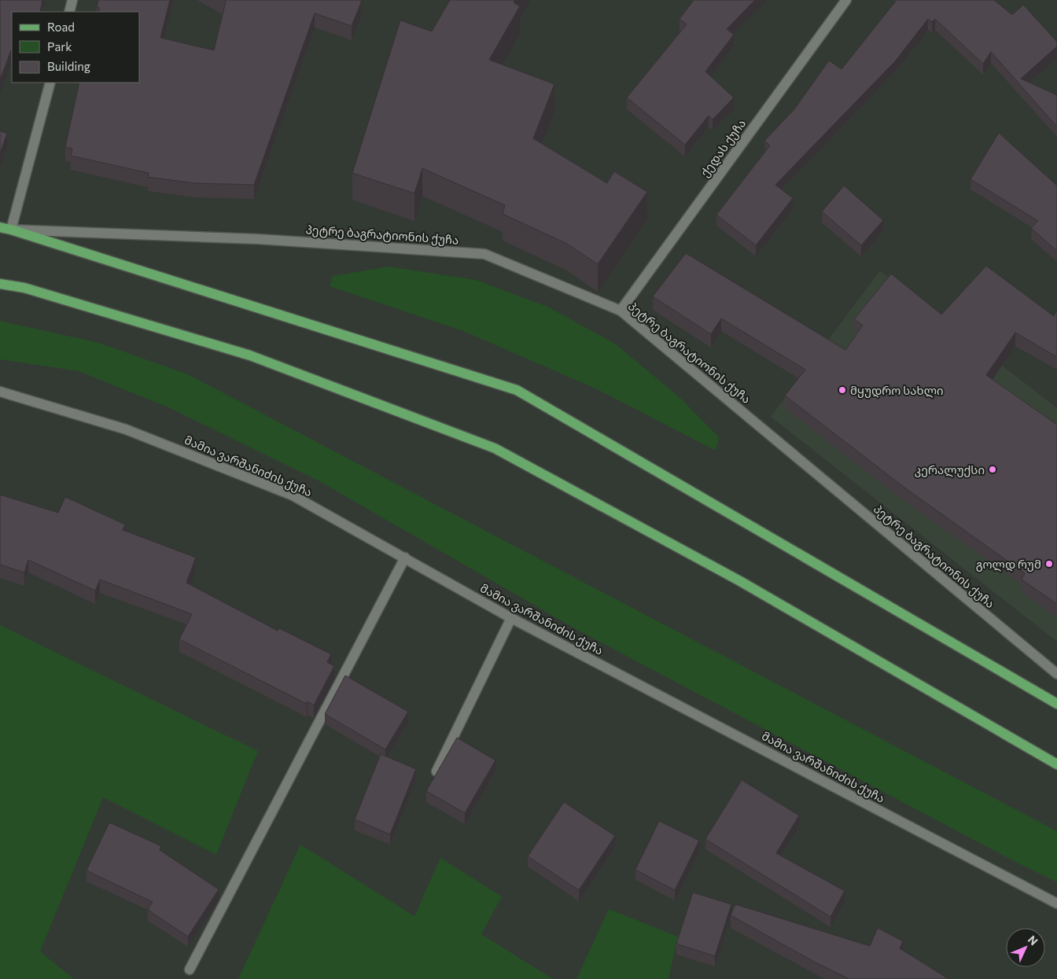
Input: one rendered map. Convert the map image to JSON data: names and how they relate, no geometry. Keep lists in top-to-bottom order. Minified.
{"streets":{"main road":["პეტრე ბაგრატიონის ქუჩა"],"street":["ქედას ქუჩა","მამია ვარშანიძის ქუჩა"]},"crossings":[["ქედას ქუჩა","პეტრე ბაგრატიონის ქუჩა"]],"places":["მყუდრო სახლი","კერალუქსი","გოლდ რუმ"],"legend":["Road","Park","Building"],"north":"top right"}
